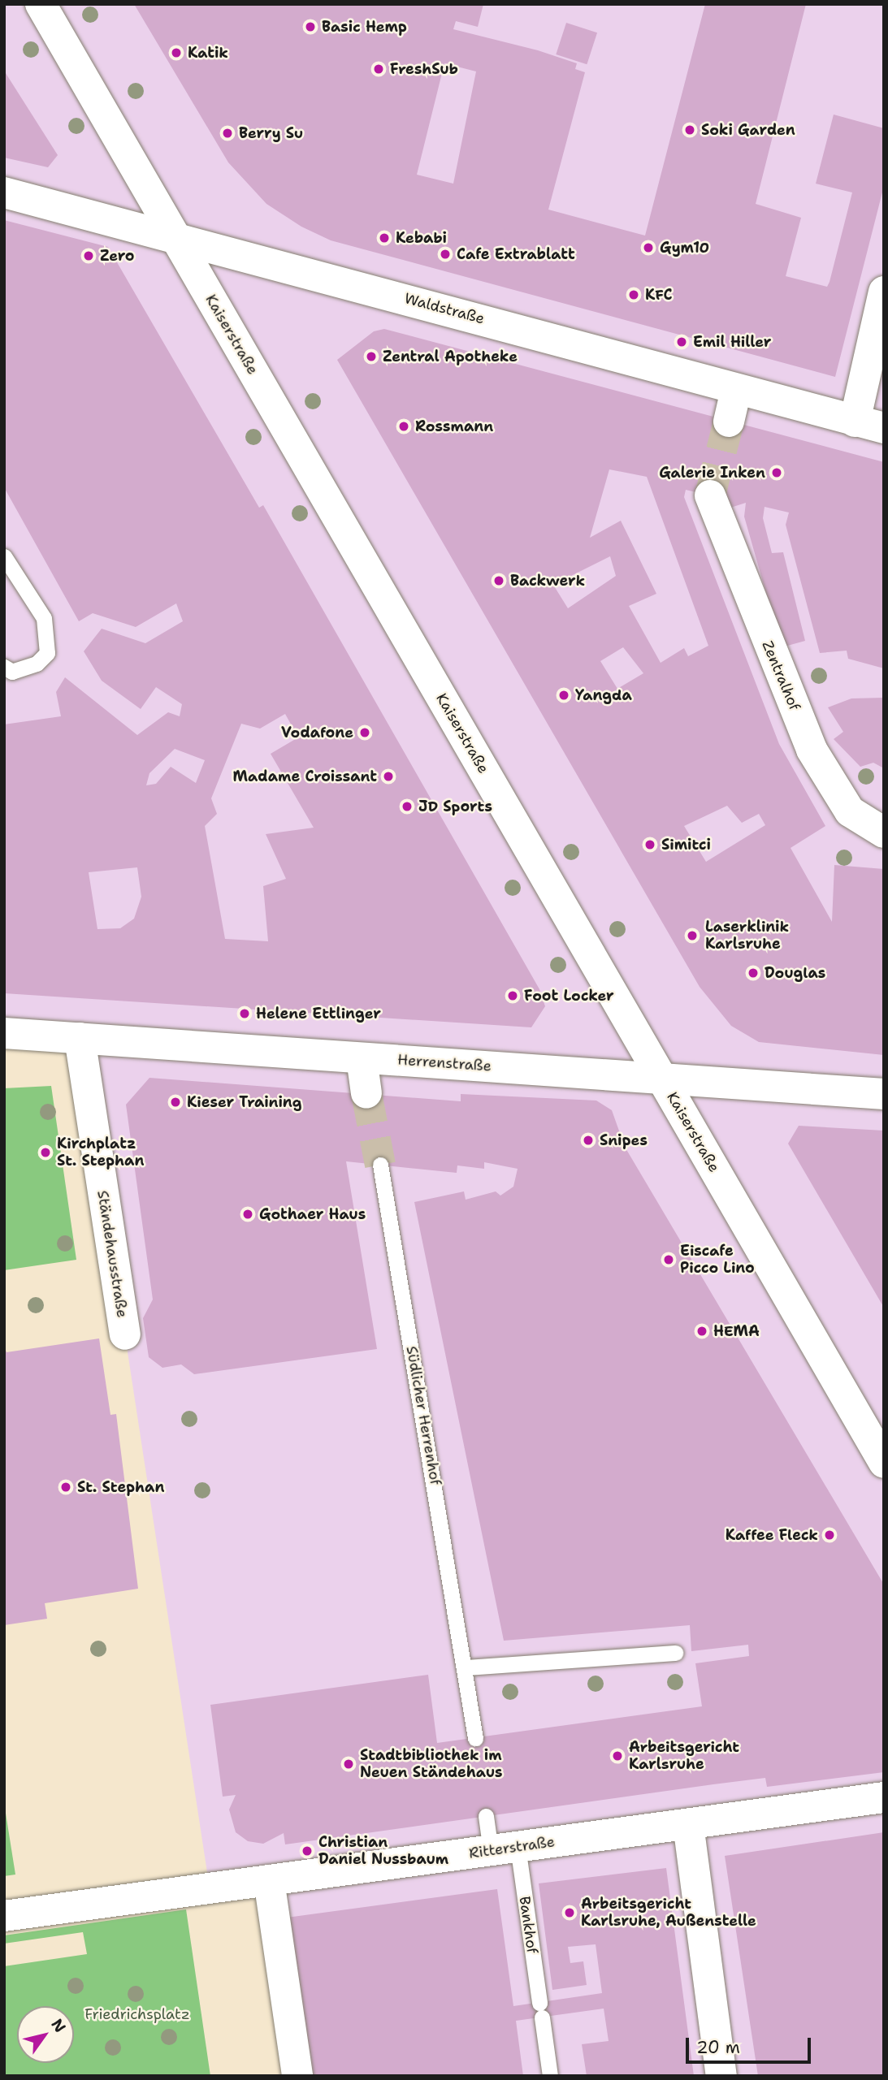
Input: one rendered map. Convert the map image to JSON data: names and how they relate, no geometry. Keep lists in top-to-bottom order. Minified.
{"streets":{"street":["Waldstraße","Kaiserstraße","Zentralhof","Herrenstraße","Ständehausstraße","Ritterstraße"],"lane":["Südlicher Herrenhof","Bankhof"]},"crossings":[["Waldstraße","Kaiserstraße"],["Kaiserstraße","Herrenstraße"],["Herrenstraße","Ständehausstraße"],["Ritterstraße","Bankhof"]],"parks":["Friedrichsplatz"],"places":["Basic Hemp","Katik","FreshSub","Soki Garden","Berry Su","Kebabi","Gym10","Cafe Extrablatt","Zero","KFC","Emil Hiller","Zentral Apotheke","Rossmann","Galerie Inken","Backwerk","Yangda","Vodafone","Madame Croissant","JD Sports","Simitci","Laserklinik Karlsruhe","Douglas","Foot Locker","Helene Ettlinger","Kieser Training","Snipes","Kirchplatz St. Stephan","Gothaer Haus","Eiscafe Picco Lino","HEMA","St. Stephan","Kaffee Fleck","Arbeitsgericht Karlsruhe","Stadtbibliothek im Neuen Ständehaus","Christian Daniel Nussbaum","Arbeitsgericht Karlsruhe, Außenstelle"],"scale_bar":"20 m","north":"top right"}
